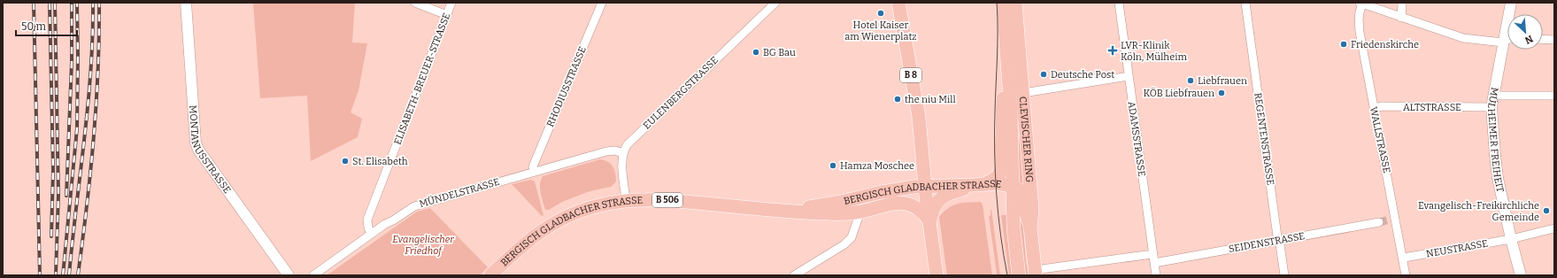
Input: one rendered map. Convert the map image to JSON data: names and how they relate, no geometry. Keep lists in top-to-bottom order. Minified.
{"streets":{"main road":["B 8","CLEVISCHER RING","BERGISCH GLADBACHER STRASSE","B 506"],"street":["ELISABETH-BREUER-STRASSE","RHODIUSSTRASSE","EULENBERGSTRASSE","ALTSTRASSE","ADAMSSTRASSE","REGENTENSTRASSE","MÜLHEIMER FREIHEIT","WALLSTRASSE","MONTANUSSTRASSE","MÜNDELSTRASSE","SEIDENSTRASSE","NEUSTRASSE"]},"crossings":[["B 8","BERGISCH GLADBACHER STRASSE"],["ELISABETH-BREUER-STRASSE","MÜNDELSTRASSE"],["RHODIUSSTRASSE","MÜNDELSTRASSE"],["EULENBERGSTRASSE","MÜNDELSTRASSE"],["ALTSTRASSE","MÜLHEIMER FREIHEIT"],["ALTSTRASSE","WALLSTRASSE"],["CLEVISCHER RING","BERGISCH GLADBACHER STRASSE"],["ADAMSSTRASSE","SEIDENSTRASSE"],["REGENTENSTRASSE","SEIDENSTRASSE"],["MÜLHEIMER FREIHEIT","NEUSTRASSE"],["WALLSTRASSE","NEUSTRASSE"]],"parks":["Evangelischer Friedhof"],"places":{"other":["Hotel Kaiser am Wienerplatz","Friedenskirche","BG Bau","Deutsche Post","Liebfrauen","KÖB Liebfrauen","the niu Mill","St. Elisabeth","Hamza Moschee","Evangelisch-Freikirchliche Gemeinde"],"health":["LVR-Klinik Köln, Mülheim"]},"scale_bar":"50 m","north":"bottom right"}
